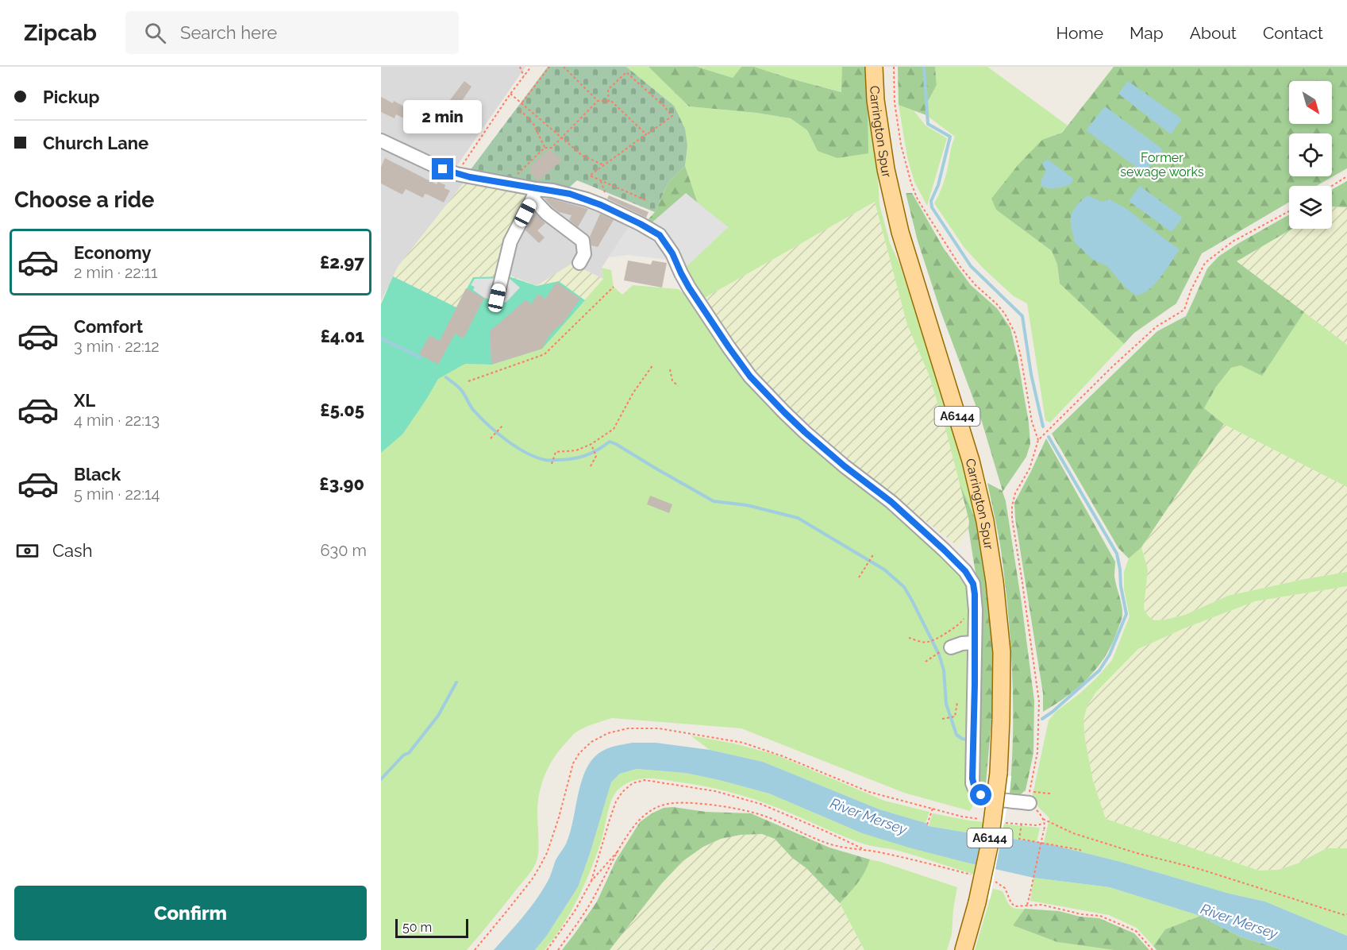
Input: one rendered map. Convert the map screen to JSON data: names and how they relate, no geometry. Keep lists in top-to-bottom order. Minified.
{"streets":{"main road":["Carrington Spur","A6144"]},"water":["River Mersey"],"parks":["Former sewage works"],"scale_bar":"50 m","north":"bottom right","page":{"header":"Zipcab","search":"Search here","nav":["Home","Map","About","Contact"],"banner":["Pickup","Church Lane"],"bubble":"2 min","heading":"Choose a ride","list":[{"name":"Economy","note":"2 min · 22:11","value":"£2.97"},{"name":"Comfort","note":"3 min · 22:12","value":"£4.01"},{"name":"XL","note":"4 min · 22:13","value":"£5.05"},{"name":"Black","note":"5 min · 22:14","value":"£3.90"}],"pay":["Cash","630 m"],"buttons":"Confirm","scale":"50 m"}}
